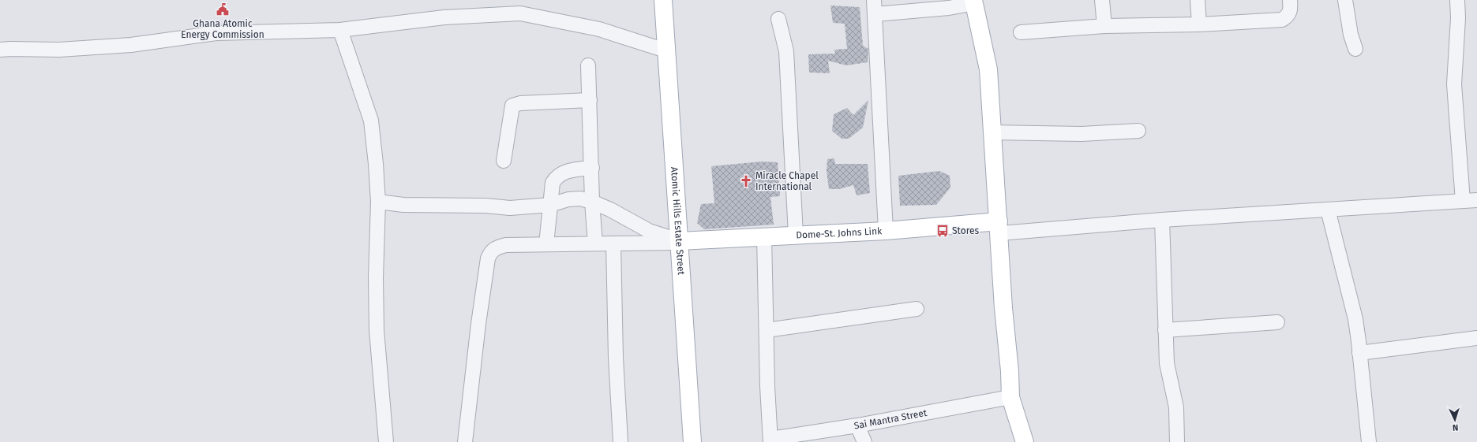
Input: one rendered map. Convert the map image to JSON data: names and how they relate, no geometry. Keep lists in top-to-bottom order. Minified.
{"streets":{"main road":["Atomic Hills Estate Street","Dome-St. Johns Link"],"street":["Sai Mantra Street"]},"crossings":[["Atomic Hills Estate Street","Dome-St. Johns Link"]],"places":{"public building":["Ghana Atomic Energy Commission"],"church":["Miracle Chapel International"],"bus stop":["Stores"]},"north":"bottom"}
